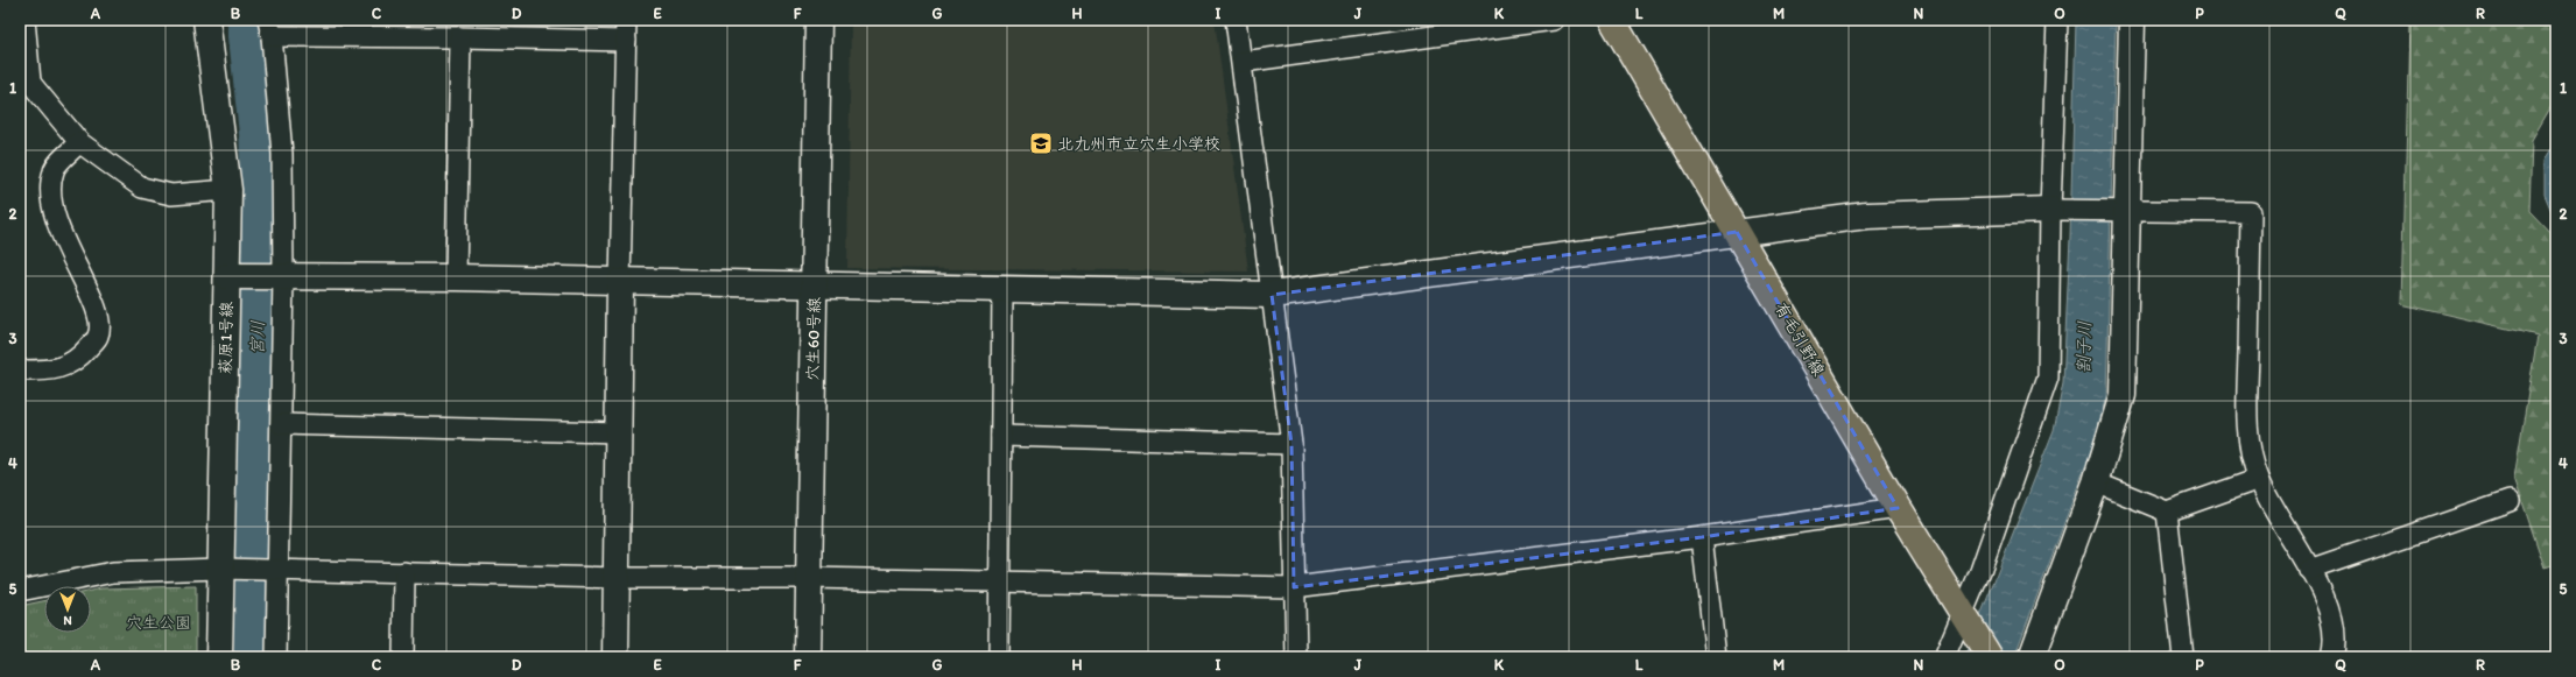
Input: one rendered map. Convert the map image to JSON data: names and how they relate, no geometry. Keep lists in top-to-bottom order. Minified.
{"streets":{"main road":["有毛引野線"],"street":["萩原1号線","穴生60号線"]},"water":["宮川","割子川"],"parks":["穴生公園"],"places":{"school or university":["北九州市立穴生小学校"]},"north":"bottom","grid":{"columns":["A","B","C","D","E","F","G","H","I","J","K","L","M","N","O","P","Q","R"],"rows":["1","2","3","4","5"]}}
